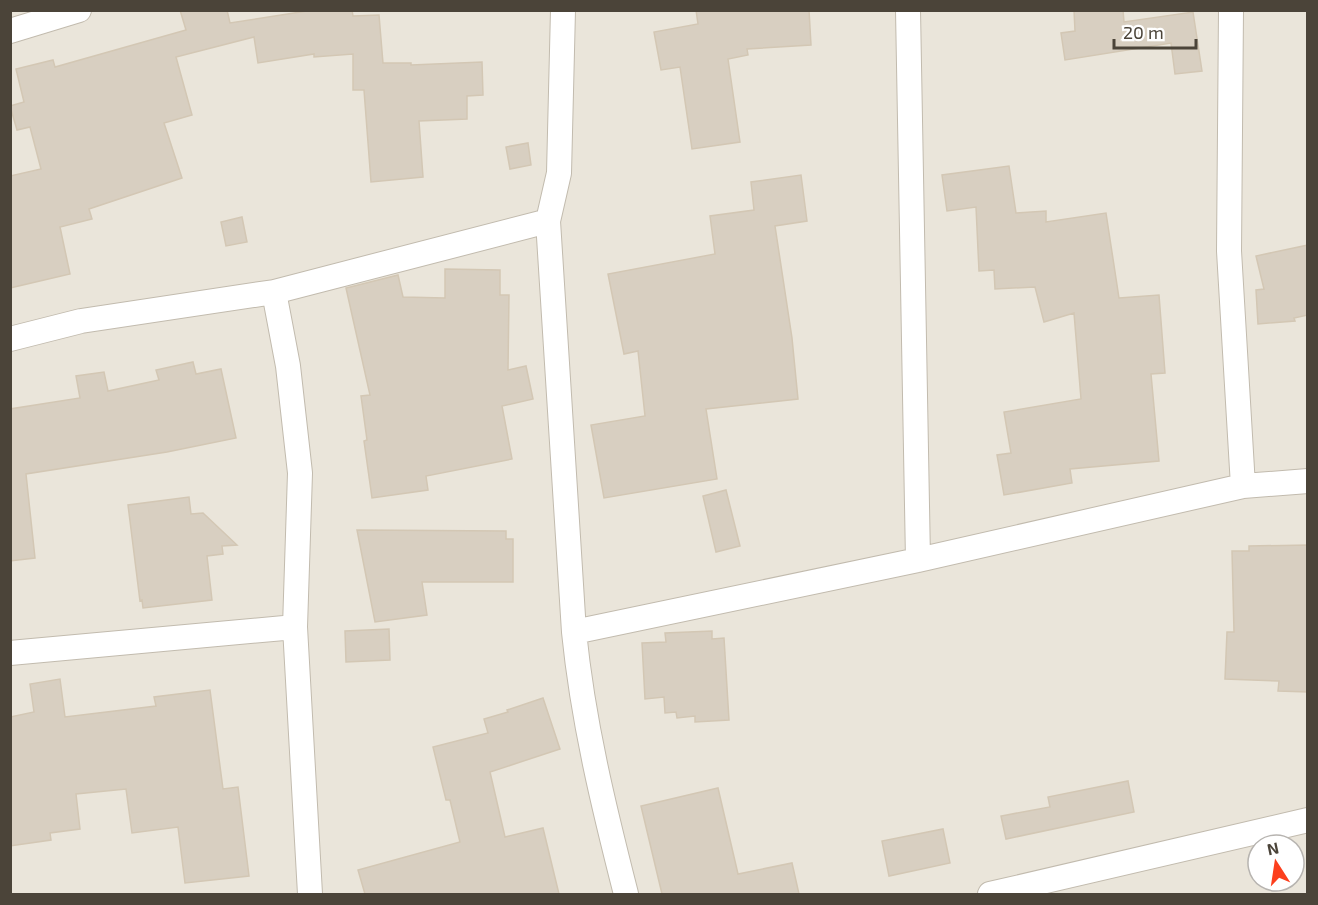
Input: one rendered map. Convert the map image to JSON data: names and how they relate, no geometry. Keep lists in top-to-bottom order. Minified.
{"scale_bar":"20 m","north":"top"}
